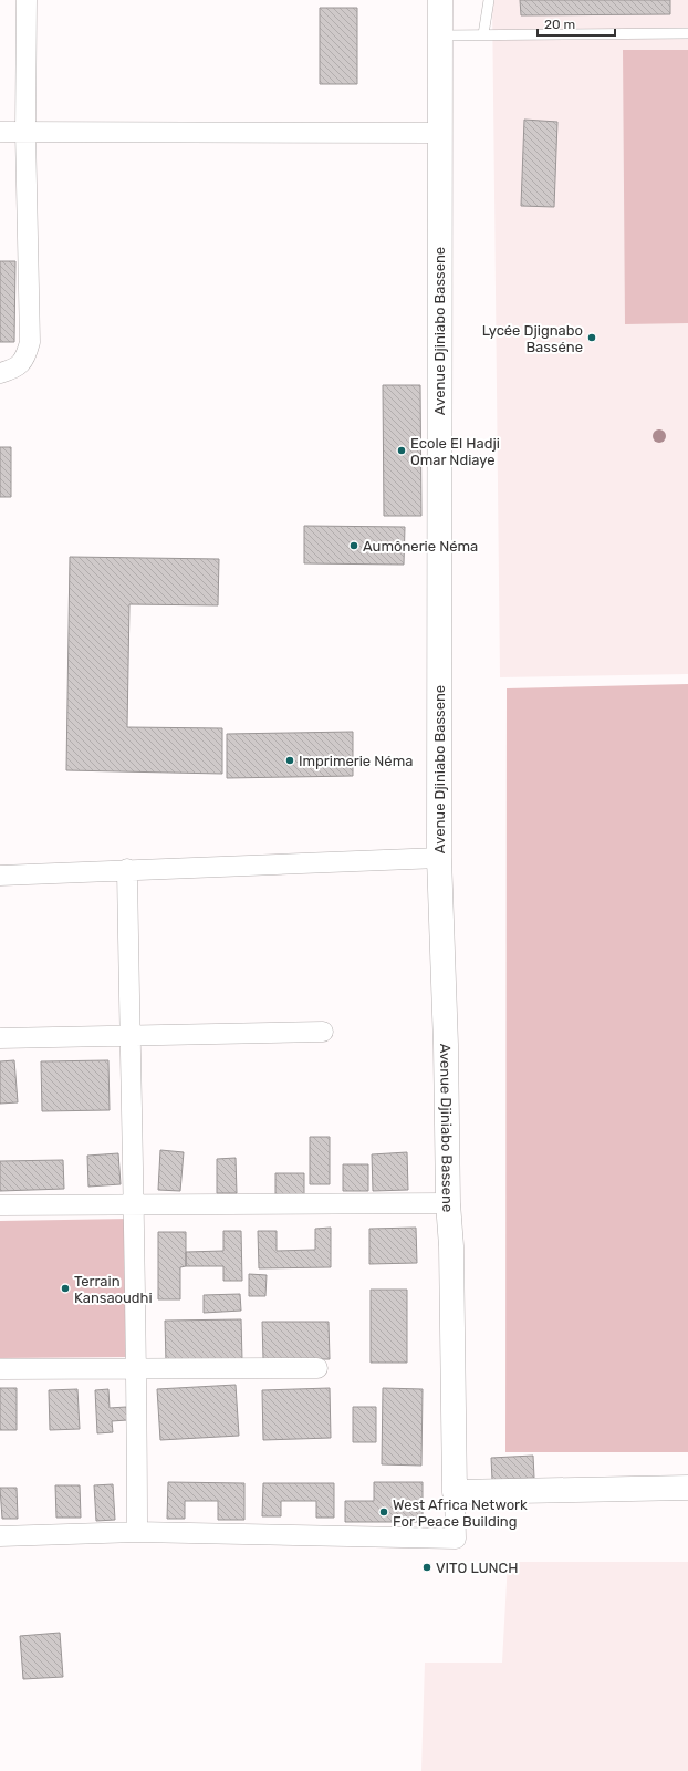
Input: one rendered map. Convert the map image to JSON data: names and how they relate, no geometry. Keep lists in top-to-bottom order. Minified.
{"streets":{"main road":["Avenue Djiniabo Bassene"]},"places":["Lycée Djignabo Basséne","Ecole El Hadji Omar Ndiaye","Aumônerie Néma","Imprimerie Néma","Terrain Kansaoudhi","West Africa Network For Peace Building","VITO LUNCH"],"scale_bar":"20 m"}
